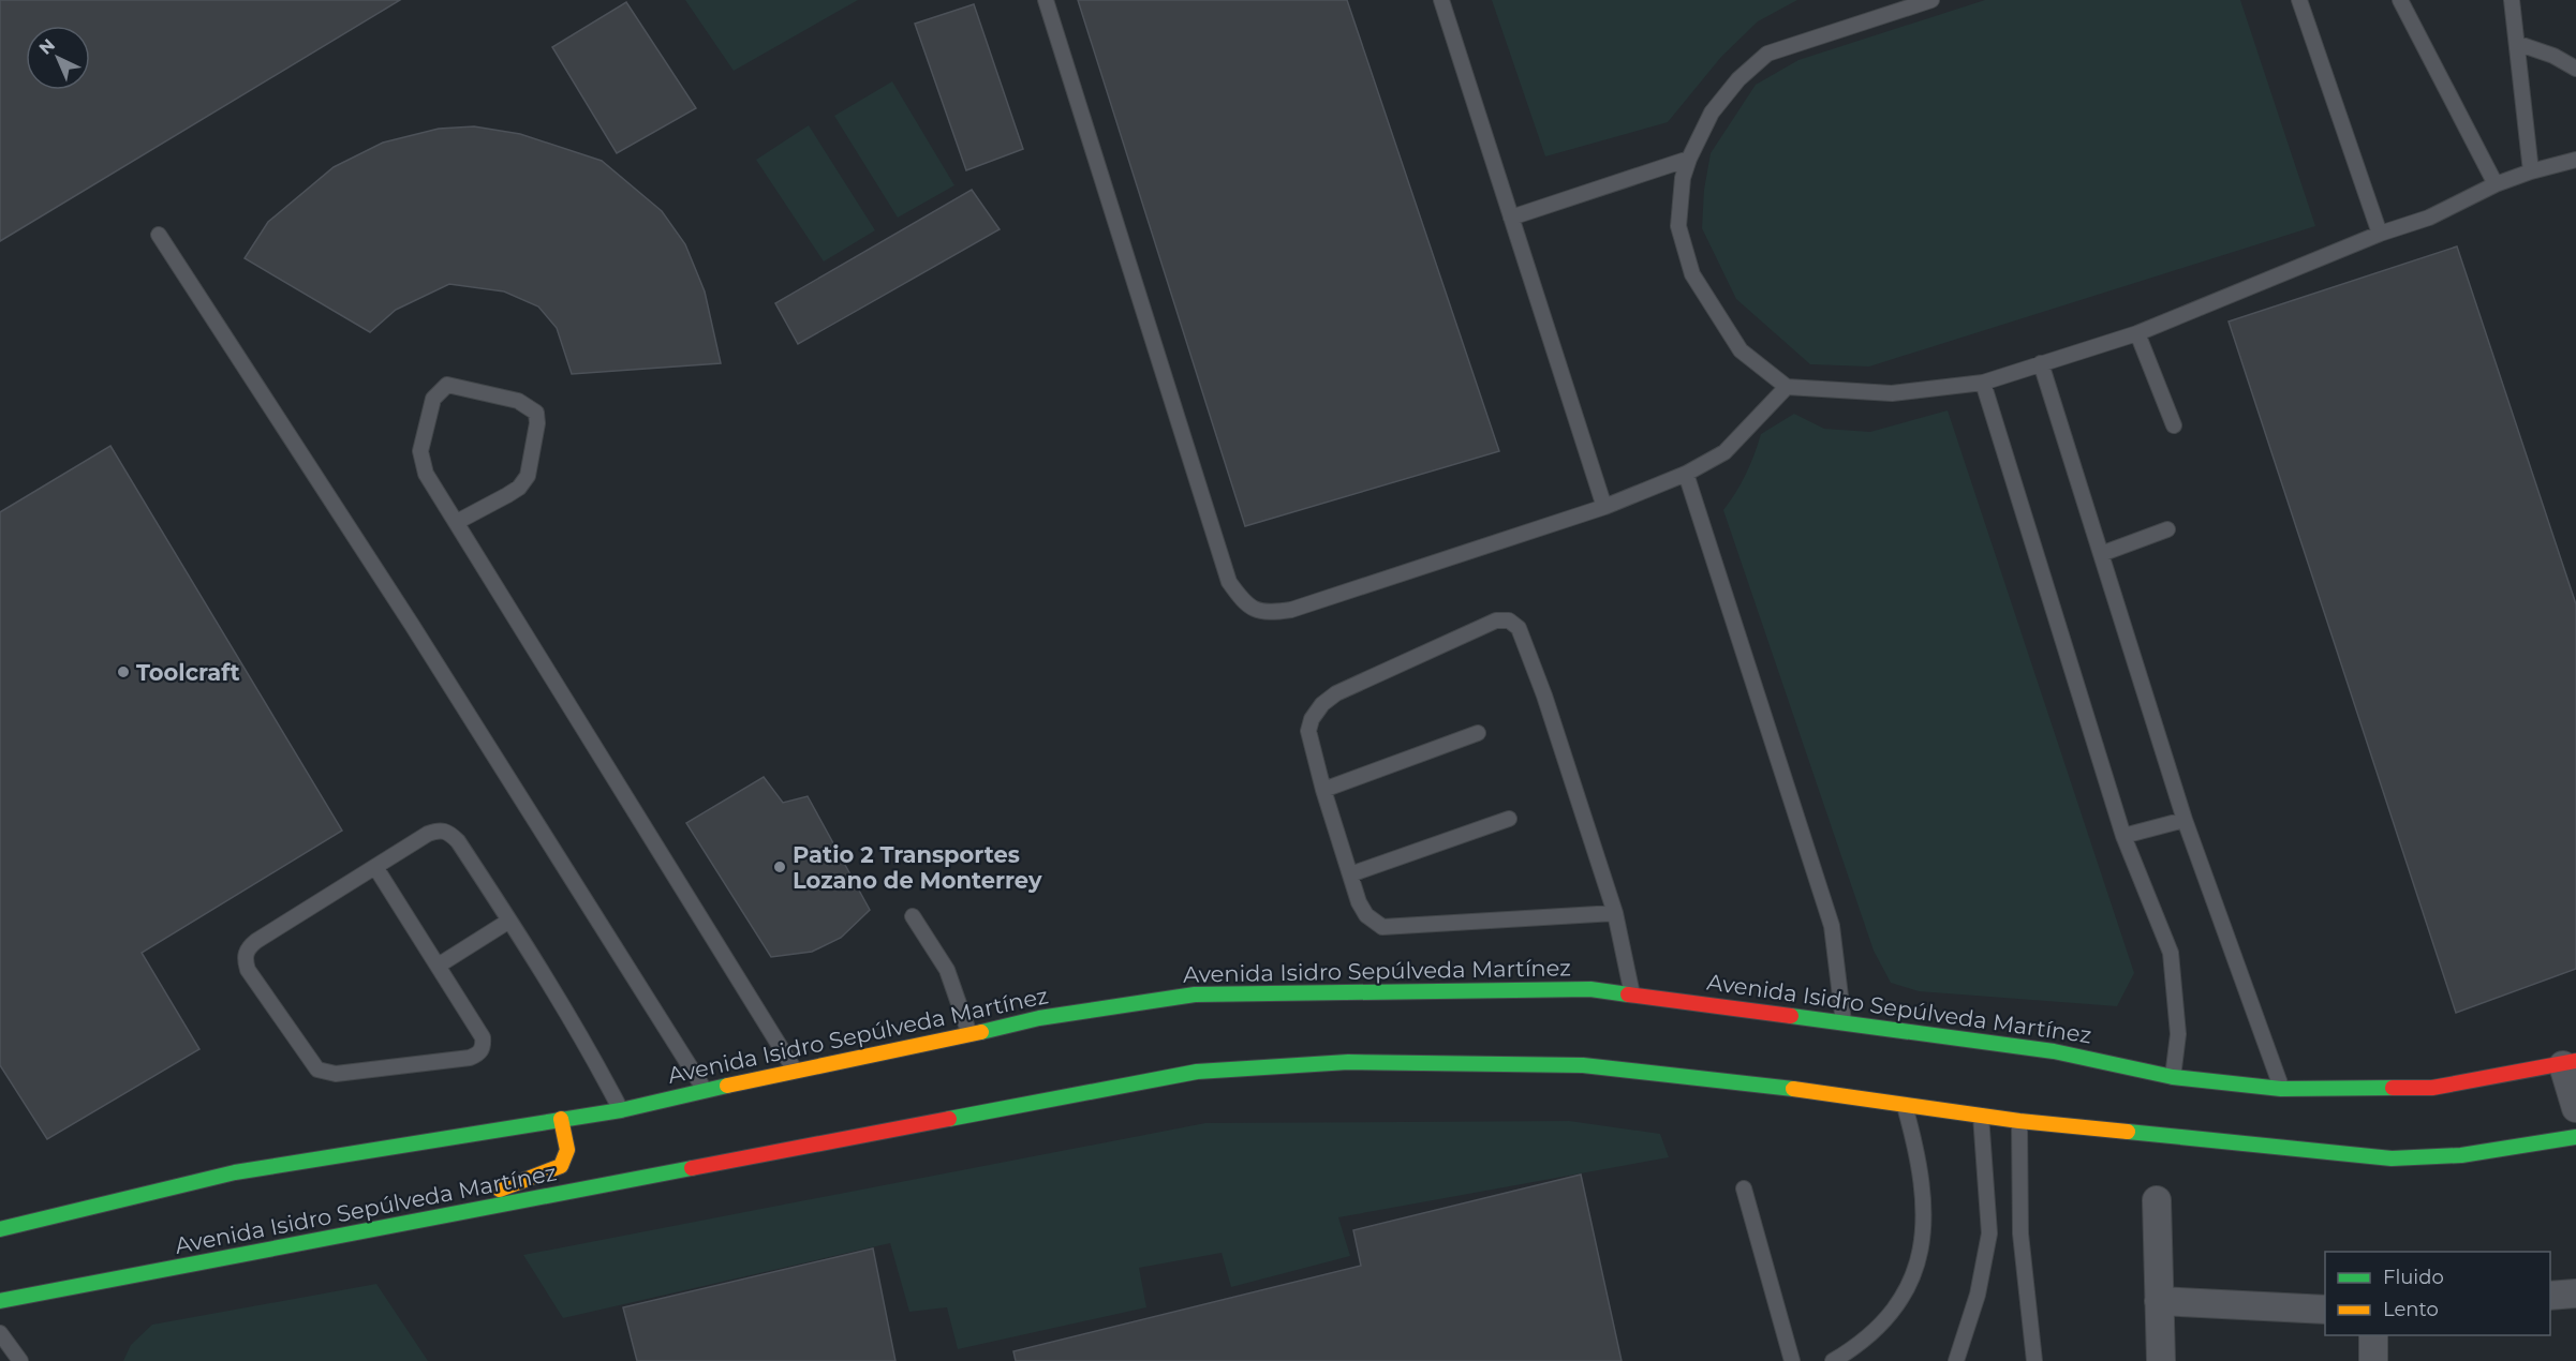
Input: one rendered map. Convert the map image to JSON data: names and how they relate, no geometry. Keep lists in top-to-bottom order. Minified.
{"streets":{"main road":["Avenida Isidro Sepúlveda Martínez"]},"places":["Toolcraft","Patio 2 Transportes Lozano de Monterrey"],"legend":["Fluido","Lento"],"north":"top left"}
